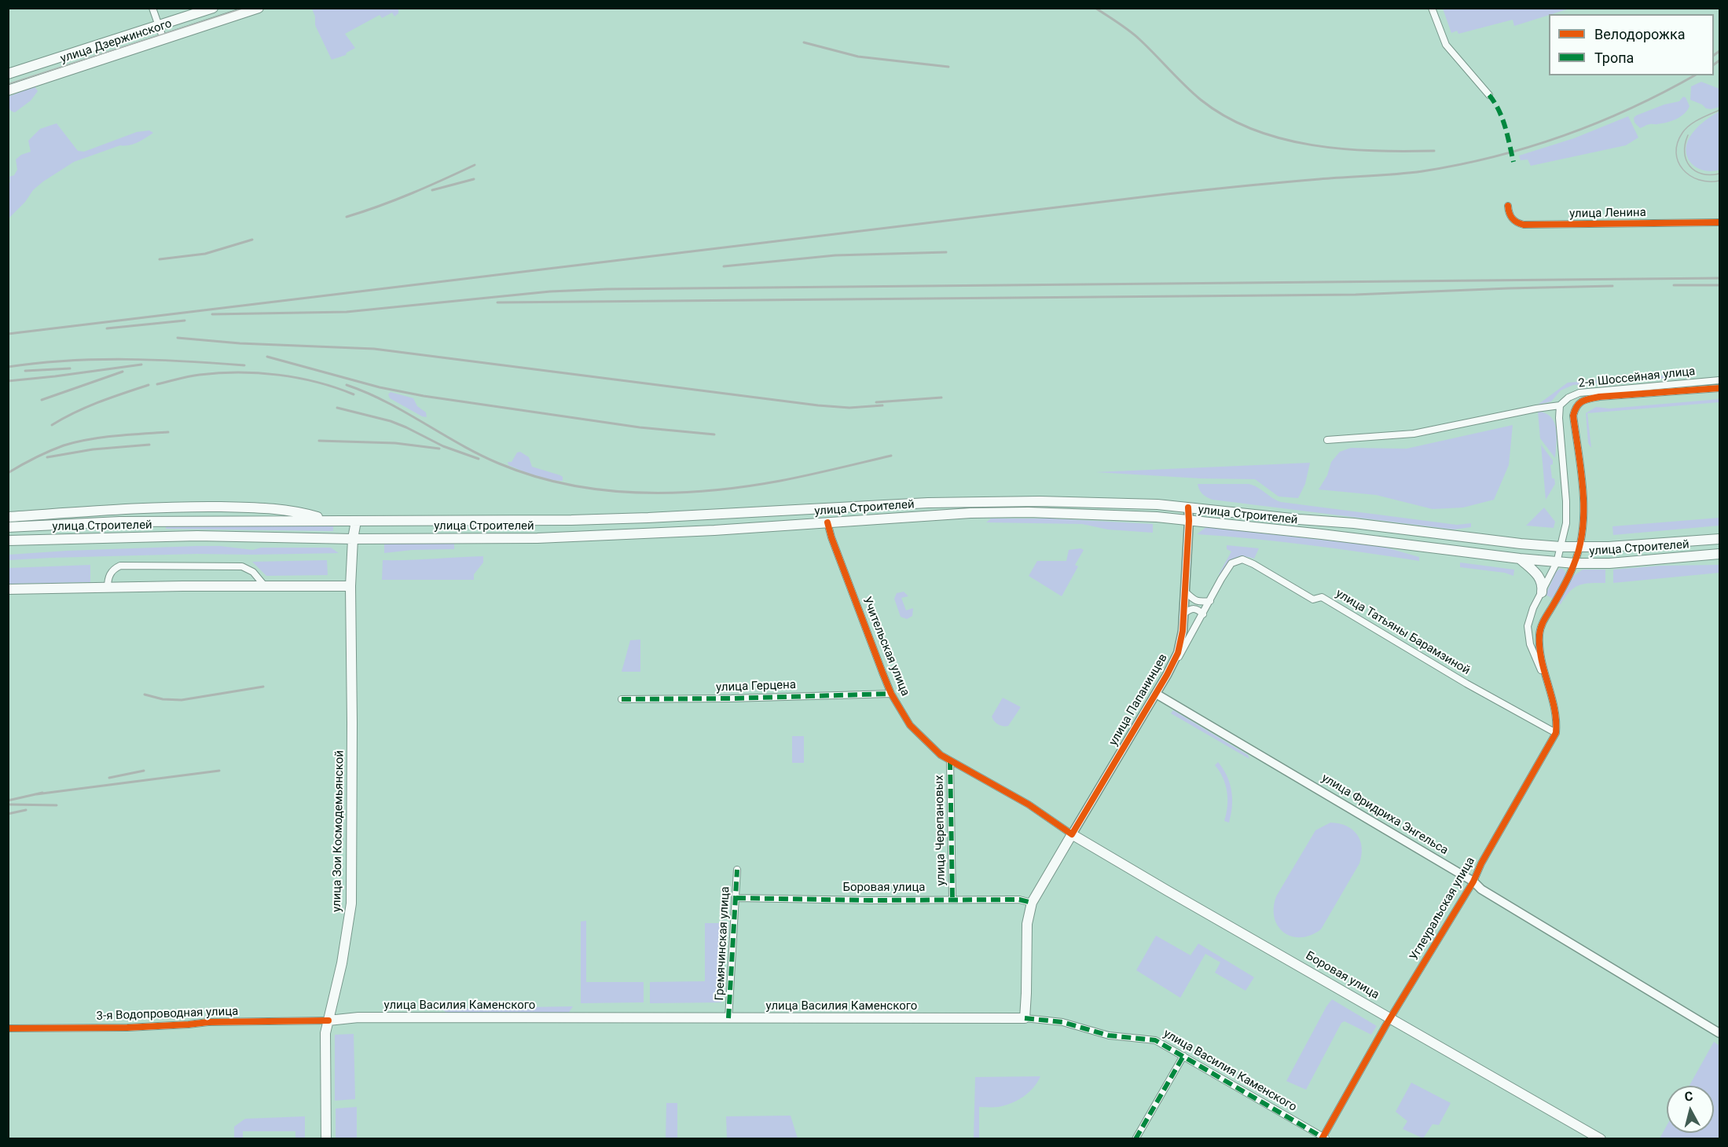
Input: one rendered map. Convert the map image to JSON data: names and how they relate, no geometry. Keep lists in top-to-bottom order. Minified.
{"streets":{"main road":["улица Дзержинского","улица Строителей","улица Папанинцев","улица Зои Космодемьянской","Боровая улица","улица Василия Каменского"],"street":["улица Ленина","2-я Шоссейная улица","улица Татьяны Барамзиной","Учительская улица","улица Герцена","улица Фридриха Энгельса","улица Черепановых","Углеуральская улица","Гремячинская улица","3-я Водопроводная улица"]},"crossings":[["улица Строителей","Учительская улица"],["улица Строителей","улица Папанинцев"],["улица Строителей","улица Зои Космодемьянской"],["улица Татьяны Барамзиной","улица Папанинцев"],["улица Татьяны Барамзиной","Углеуральская улица"],["Учительская улица","улица Герцена"],["Учительская улица","улица Папанинцев"],["Учительская улица","улица Черепановых"],["Учительская улица","Боровая улица"],["улица Папанинцев","улица Фридриха Энгельса"],["улица Папанинцев","Боровая улица"],["улица Папанинцев","улица Василия Каменского"],["улица Фридриха Энгельса","Углеуральская улица"],["улица Черепановых","Боровая улица"],["улица Зои Космодемьянской","улица Василия Каменского"],["улица Зои Космодемьянской","3-я Водопроводная улица"],["Боровая улица","Углеуральская улица"],["Боровая улица","Гремячинская улица"],["Углеуральская улица","улица Василия Каменского"],["Гремячинская улица","улица Василия Каменского"],["улица Василия Каменского","3-я Водопроводная улица"]],"legend":["Велодорожка","Тропа"],"north":"top"}
